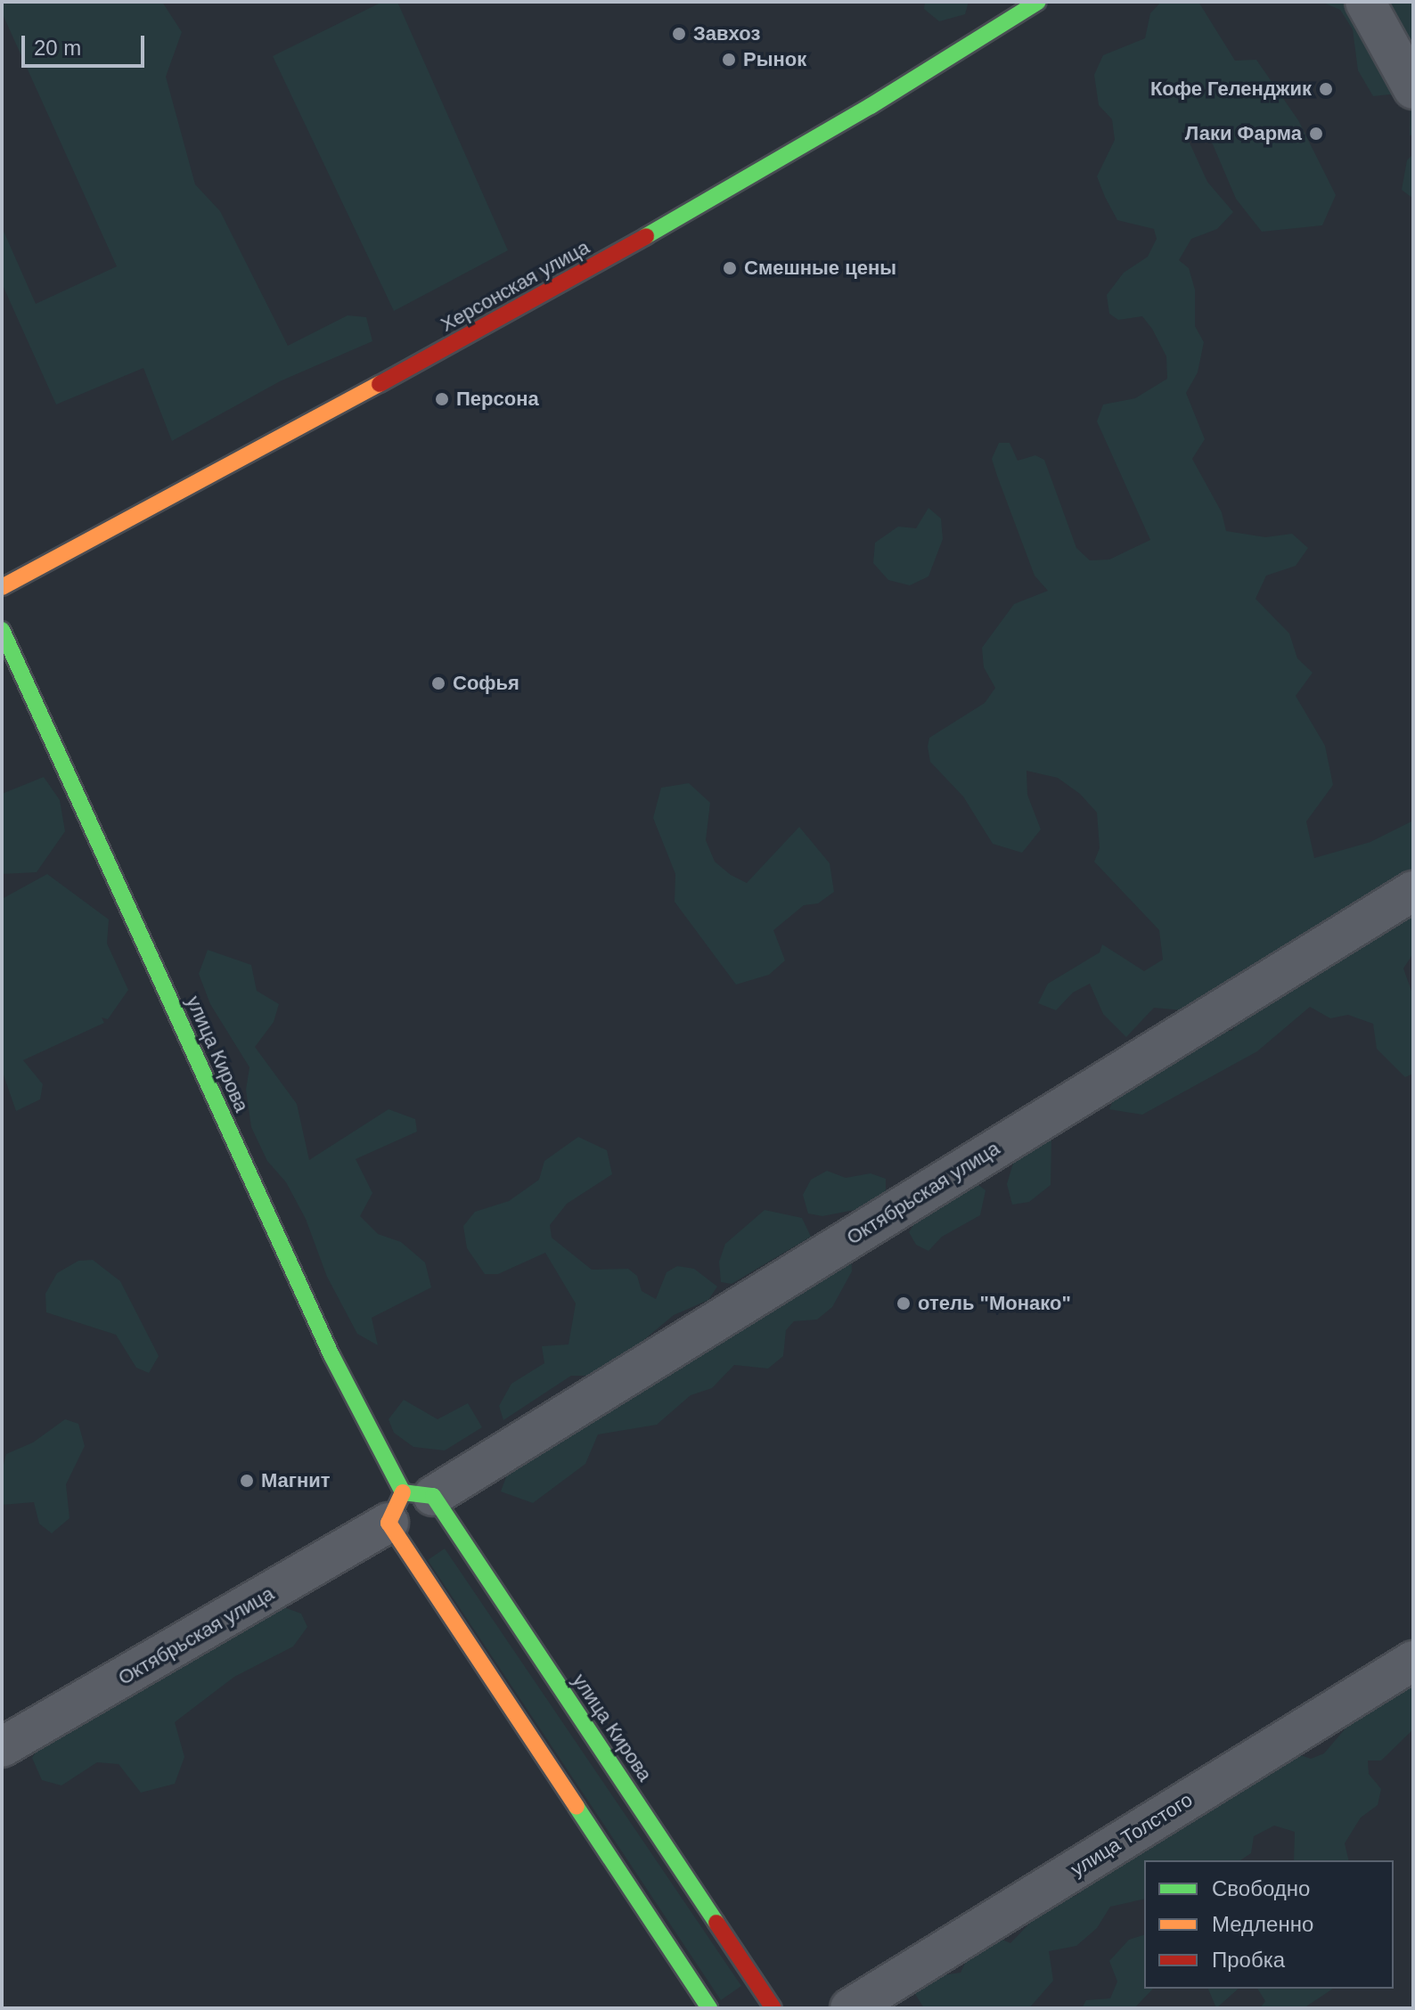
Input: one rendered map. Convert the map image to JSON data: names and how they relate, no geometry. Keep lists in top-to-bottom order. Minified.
{"streets":{"main road":["Херсонская улица","улица Кирова"],"street":["Октябрьская улица","улица Толстого"]},"crossings":[["улица Кирова","Октябрьская улица"]],"places":["Завхоз","Рынок","Кофе Геленджик","Лаки Фарма","Смешные цены","Персона","Софья","отель \"Монако\"","Магнит"],"legend":["Свободно","Медленно","Пробка"],"scale_bar":"20 m"}
